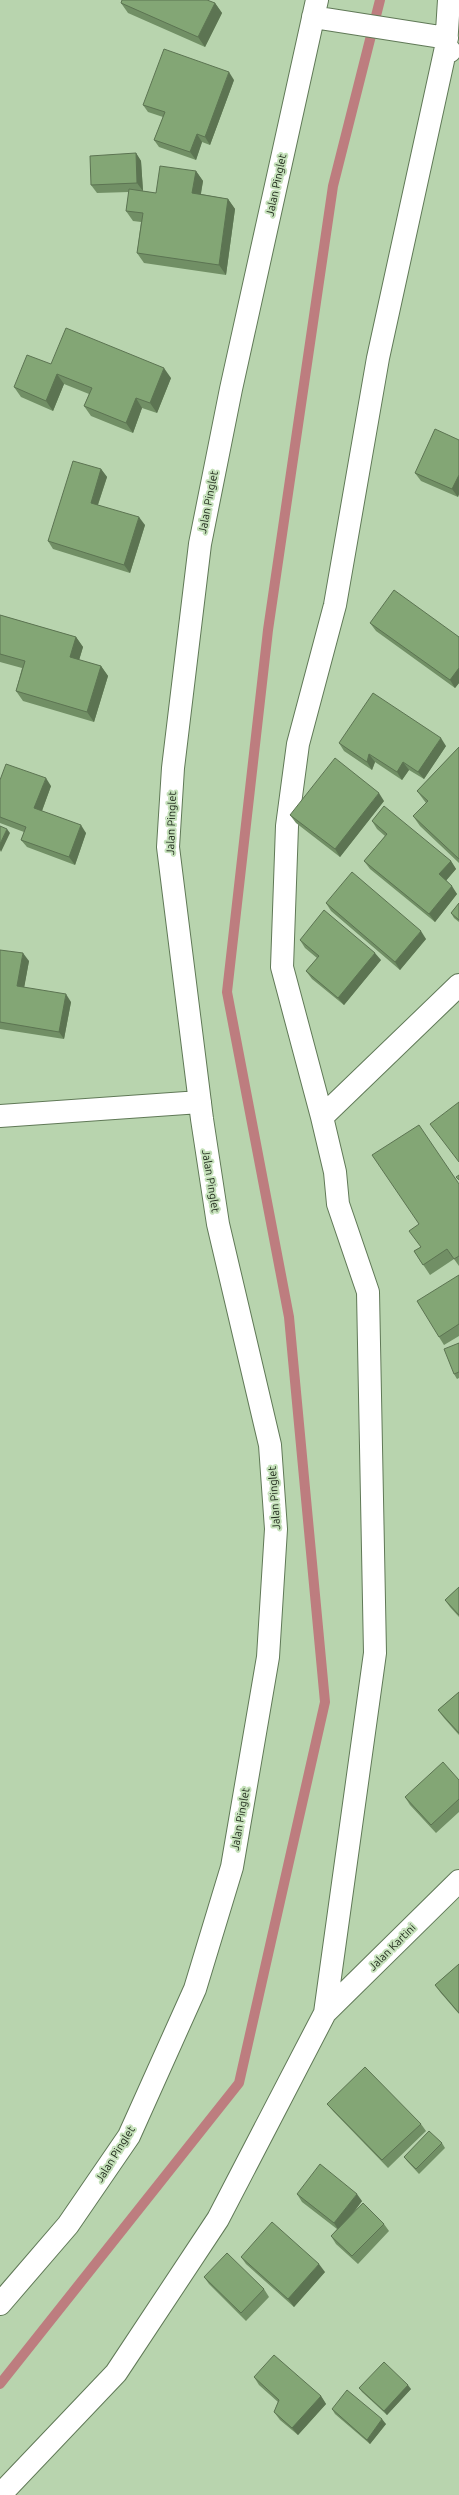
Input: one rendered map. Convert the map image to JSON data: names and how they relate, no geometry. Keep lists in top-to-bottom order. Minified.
{"streets":{"street":["Jalan Pinglet","Jalan Kartini"]}}
